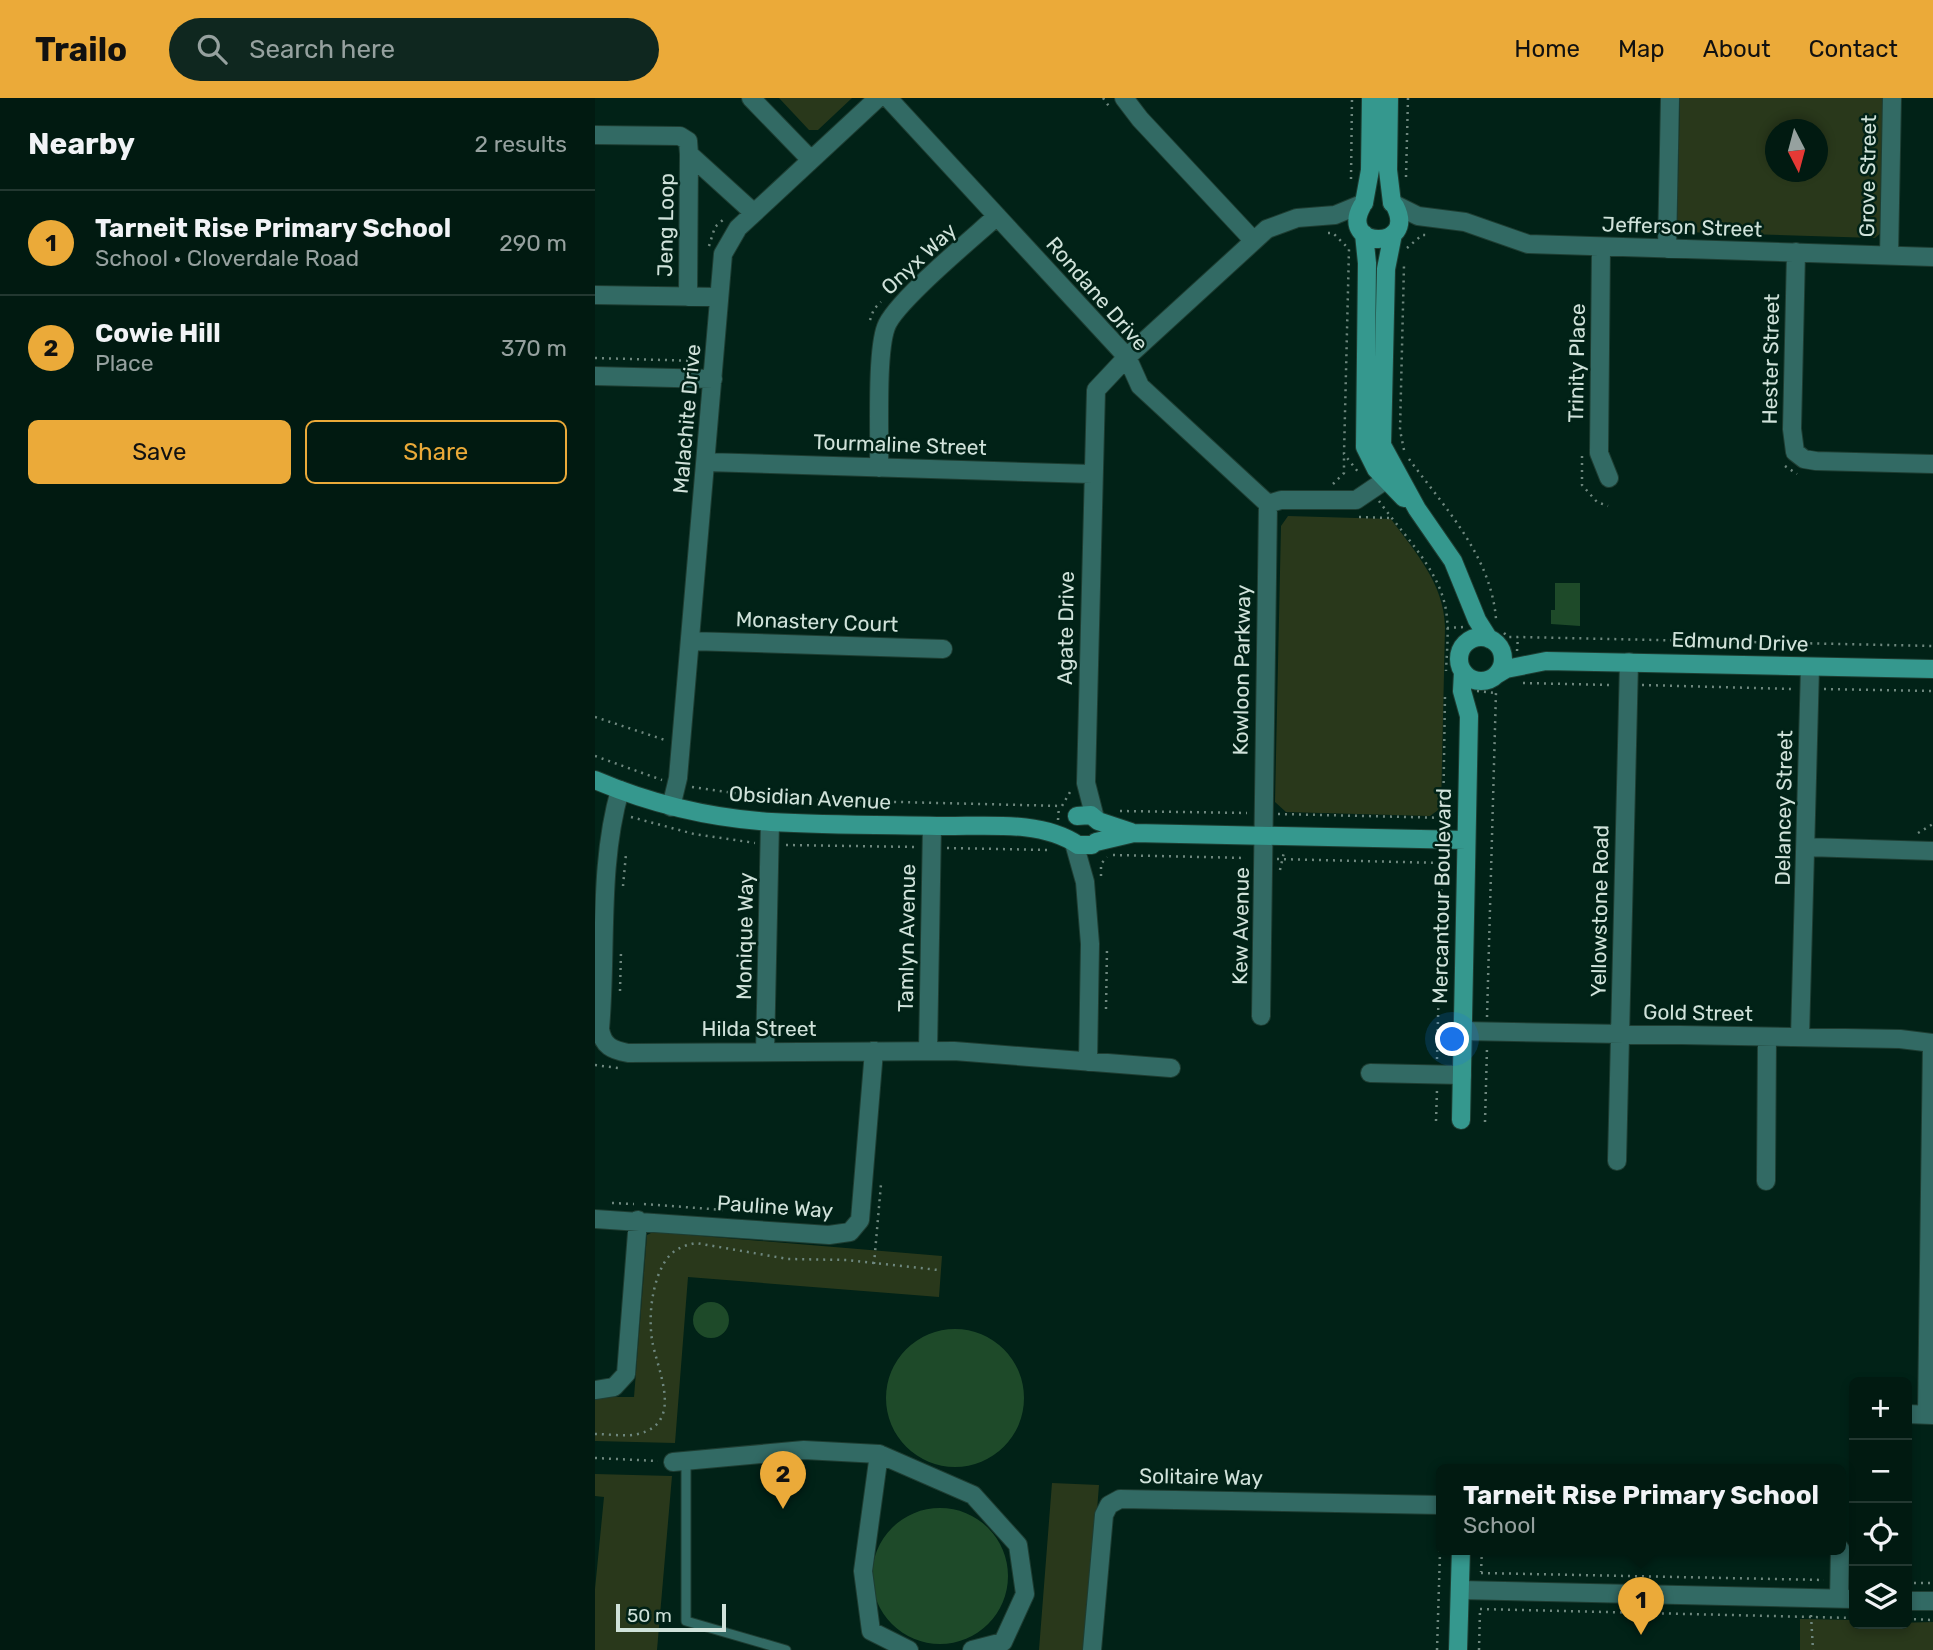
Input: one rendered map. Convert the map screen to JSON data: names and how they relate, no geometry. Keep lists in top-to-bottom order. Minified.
{"streets":{"street":["Grove Street","Jeng Loop","Jefferson Street","Onyx Way","Rondane Drive","Hester Street","Trinity Place","Malachite Drive","Tourmaline Street","Monastery Court","Agate Drive","Edmund Drive","Kowloon Parkway","Obsidian Avenue","Delancey Street","Mercantour Boulevard","Yellowstone Road","Kew Avenue","Monique Way","Tamlyn Avenue","Gold Street","Hilda Street","Pauline Way","Solitaire Way"]},"crossings":[["Grove Street","Jefferson Street"],["Jeng Loop","Malachite Drive"],["Jefferson Street","Hester Street"],["Jefferson Street","Trinity Place"],["Onyx Way","Rondane Drive"],["Onyx Way","Tourmaline Street"],["Rondane Drive","Agate Drive"],["Rondane Drive","Kowloon Parkway"],["Malachite Drive","Tourmaline Street"],["Malachite Drive","Monastery Court"],["Malachite Drive","Obsidian Avenue"],["Tourmaline Street","Agate Drive"],["Agate Drive","Obsidian Avenue"],["Edmund Drive","Delancey Street"],["Edmund Drive","Yellowstone Road"],["Kowloon Parkway","Obsidian Avenue"],["Kowloon Parkway","Kew Avenue"],["Obsidian Avenue","Mercantour Boulevard"],["Obsidian Avenue","Kew Avenue"],["Obsidian Avenue","Monique Way"],["Obsidian Avenue","Tamlyn Avenue"],["Obsidian Avenue","Hilda Street"],["Delancey Street","Gold Street"],["Mercantour Boulevard","Gold Street"],["Yellowstone Road","Gold Street"],["Monique Way","Hilda Street"],["Tamlyn Avenue","Hilda Street"],["Hilda Street","Pauline Way"]],"scale_bar":"50 m","north":"bottom","page":{"header":"Trailo","search":"Search here","nav":["Home","Map","About","Contact"],"heading":["Nearby","2 results"],"list":[{"mark":"1","name":"Tarneit Rise Primary School","note":"School · Cloverdale Road","value":"290 m"},{"mark":"2","name":"Cowie Hill","note":"Place","value":"370 m"}],"buttons":["Save","Share"],"map_buttons":["+","−"],"pins":["2","1"],"popup":["Tarneit Rise Primary School","School"],"scale":"50 m"}}
